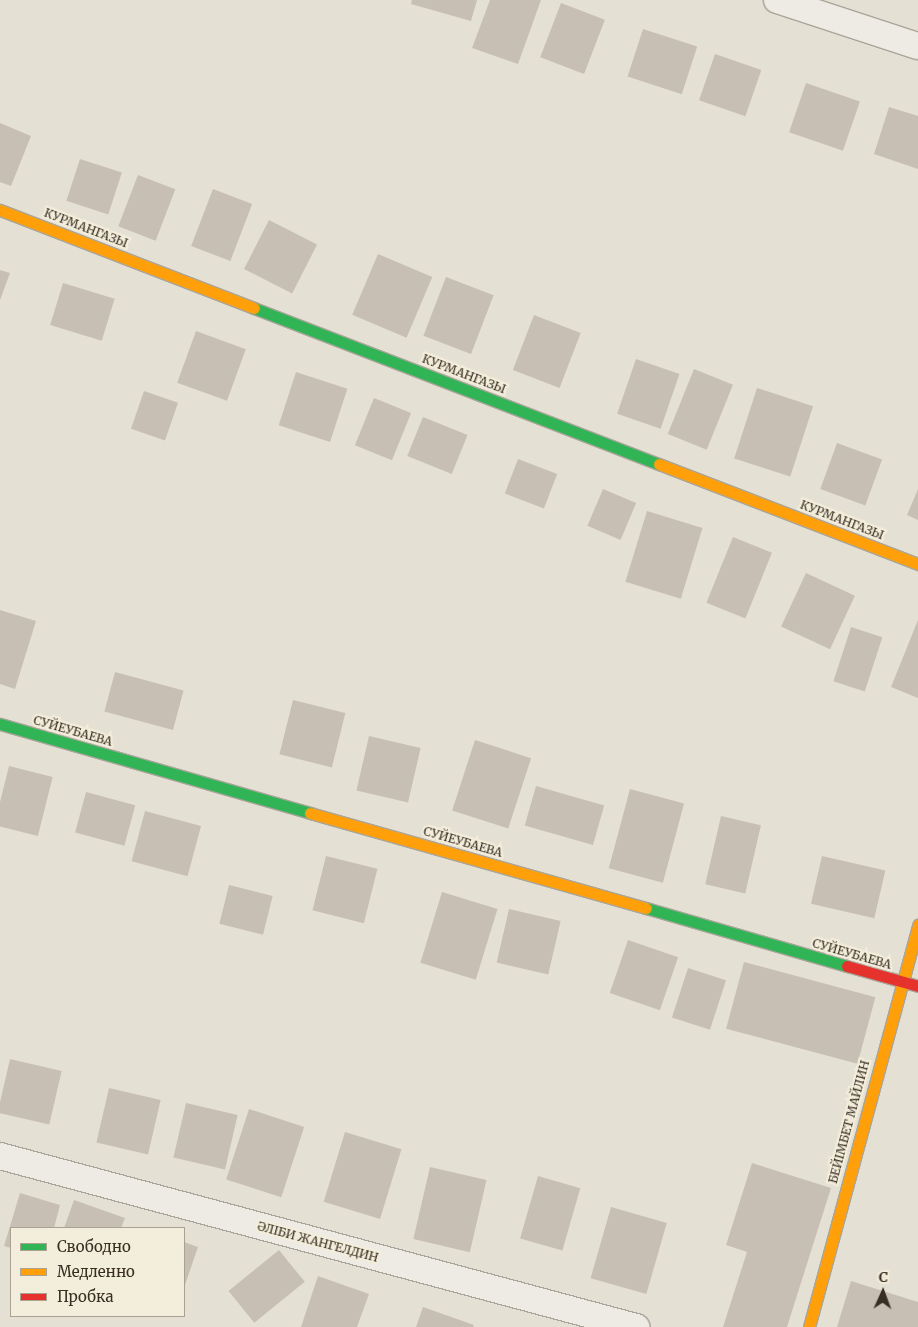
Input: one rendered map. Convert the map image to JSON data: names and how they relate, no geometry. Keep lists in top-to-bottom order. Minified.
{"streets":{"street":["КУРМАНГАЗЫ","СУЙЕУБАЕВА","БЕЙІМБЕТ МАЙЛИН","ӘЛІБИ ЖАНГЕЛДИН"]},"crossings":[["СУЙЕУБАЕВА","БЕЙІМБЕТ МАЙЛИН"]],"legend":["Свободно","Медленно","Пробка"],"north":"top"}
